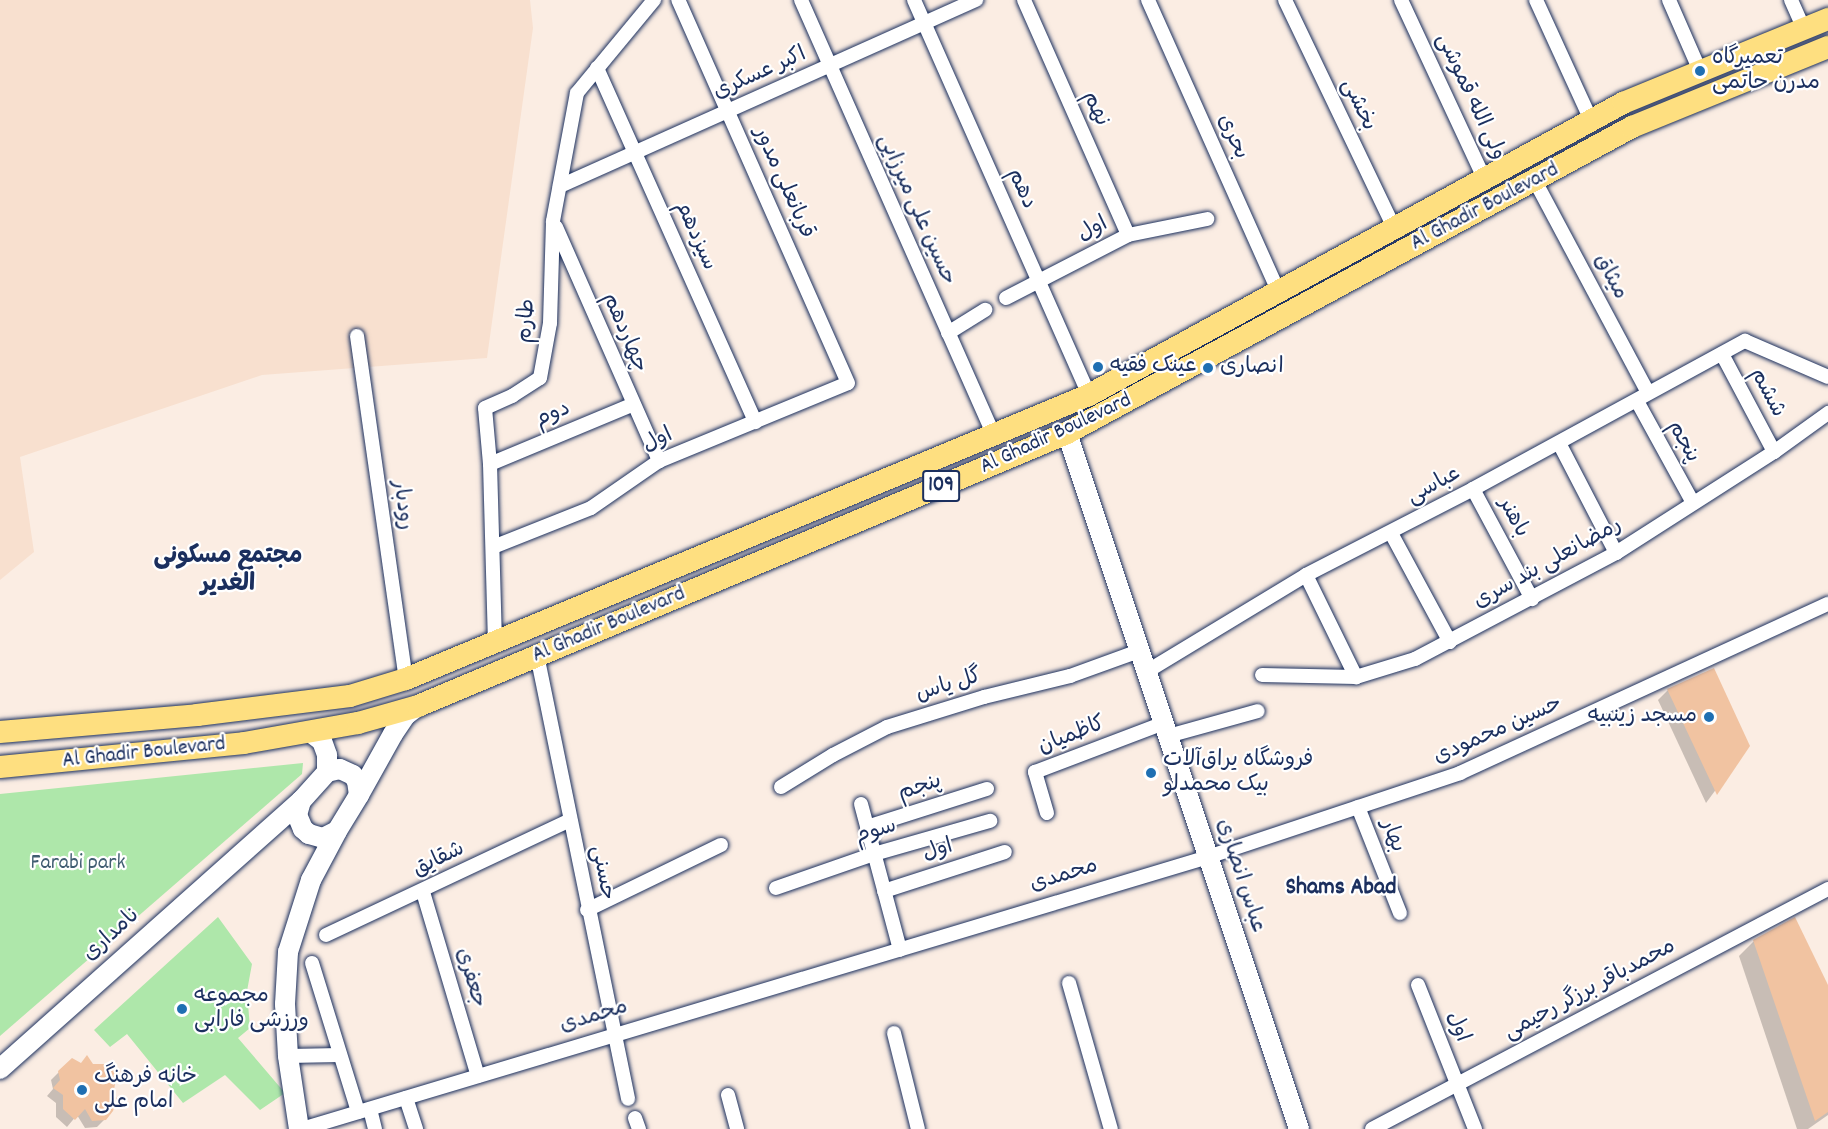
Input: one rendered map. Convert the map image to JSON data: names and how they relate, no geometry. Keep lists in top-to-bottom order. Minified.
{"streets":{"main road":["Al Ghadir Boulevard","109"],"street":["اکبر عسکری","ولی الله قموشی","بخشی","نهم","بحری","قربانعلی مدور","دهم","حسین علی میرزایی","اول","سیزدهم","میثاق","طارم","چهاردهم","ششم","دوم","پنجم","عباسی","رودبار","باهنر","رمضانعلی بند سری","گل یاس","حسین محمودی","کاظمیان","سوم","بهار","شقایق","حسنی","محمدی","عباس انصاری","نامداری","جعفری","محمدباقر برزگر رحیمی"]},"crossings":[["اکبر عسکری","قربانعلی مدور"],["اکبر عسکری","دهم"],["اکبر عسکری","حسین علی میرزایی"],["اکبر عسکری","سیزدهم"],["اکبر عسکری","طارم"],["ولی الله قموشی","Al Ghadir Boulevard"],["بخشی","Al Ghadir Boulevard"],["نهم","اول"],["بحری","Al Ghadir Boulevard"],["قربانعلی مدور","اول"],["دهم","Al Ghadir Boulevard"],["دهم","اول"],["Al Ghadir Boulevard","حسین علی میرزایی"],["Al Ghadir Boulevard","میثاق"],["Al Ghadir Boulevard","طارم"],["Al Ghadir Boulevard","رودبار"],["Al Ghadir Boulevard","حسنی"],["Al Ghadir Boulevard","عباس انصاری"],["اول","سیزدهم"],["اول","طارم"],["اول","چهاردهم"],["اول","محمدباقر برزگر رحیمی"],["سیزدهم","طارم"],["میثاق","پنجم"],["میثاق","عباسی"],["طارم","چهاردهم"],["طارم","دوم"],["چهاردهم","دوم"],["ششم","عباسی"],["ششم","رمضانعلی بند سری"],["پنجم","عباسی"],["پنجم","رمضانعلی بند سری"],["عباسی","باهنر"],["عباسی","عباس انصاری"],["باهنر","رمضانعلی بند سری"],["گل یاس","عباس انصاری"],["حسین محمودی","بهار"],["حسین محمودی","محمدی"],["حسین محمودی","عباس انصاری"],["کاظمیان","عباس انصاری"],["شقایق","حسنی"],["شقایق","جعفری"],["حسنی","محمدی"],["محمدی","عباس انصاری"],["محمدی","جعفری"]],"districts":["مجتمع مسکونی الغدیر","Shams Abad"],"parks":["Farabi park"],"places":["تعمیرگاه مدرن حاتمی","عینک فقیه","انصاری","مسجد زینبیه","فروشگاه یراق‌آلات بیک محمدلو","مجموعه ورزشی فارابی","خانه فرهنگ امام علی"]}
